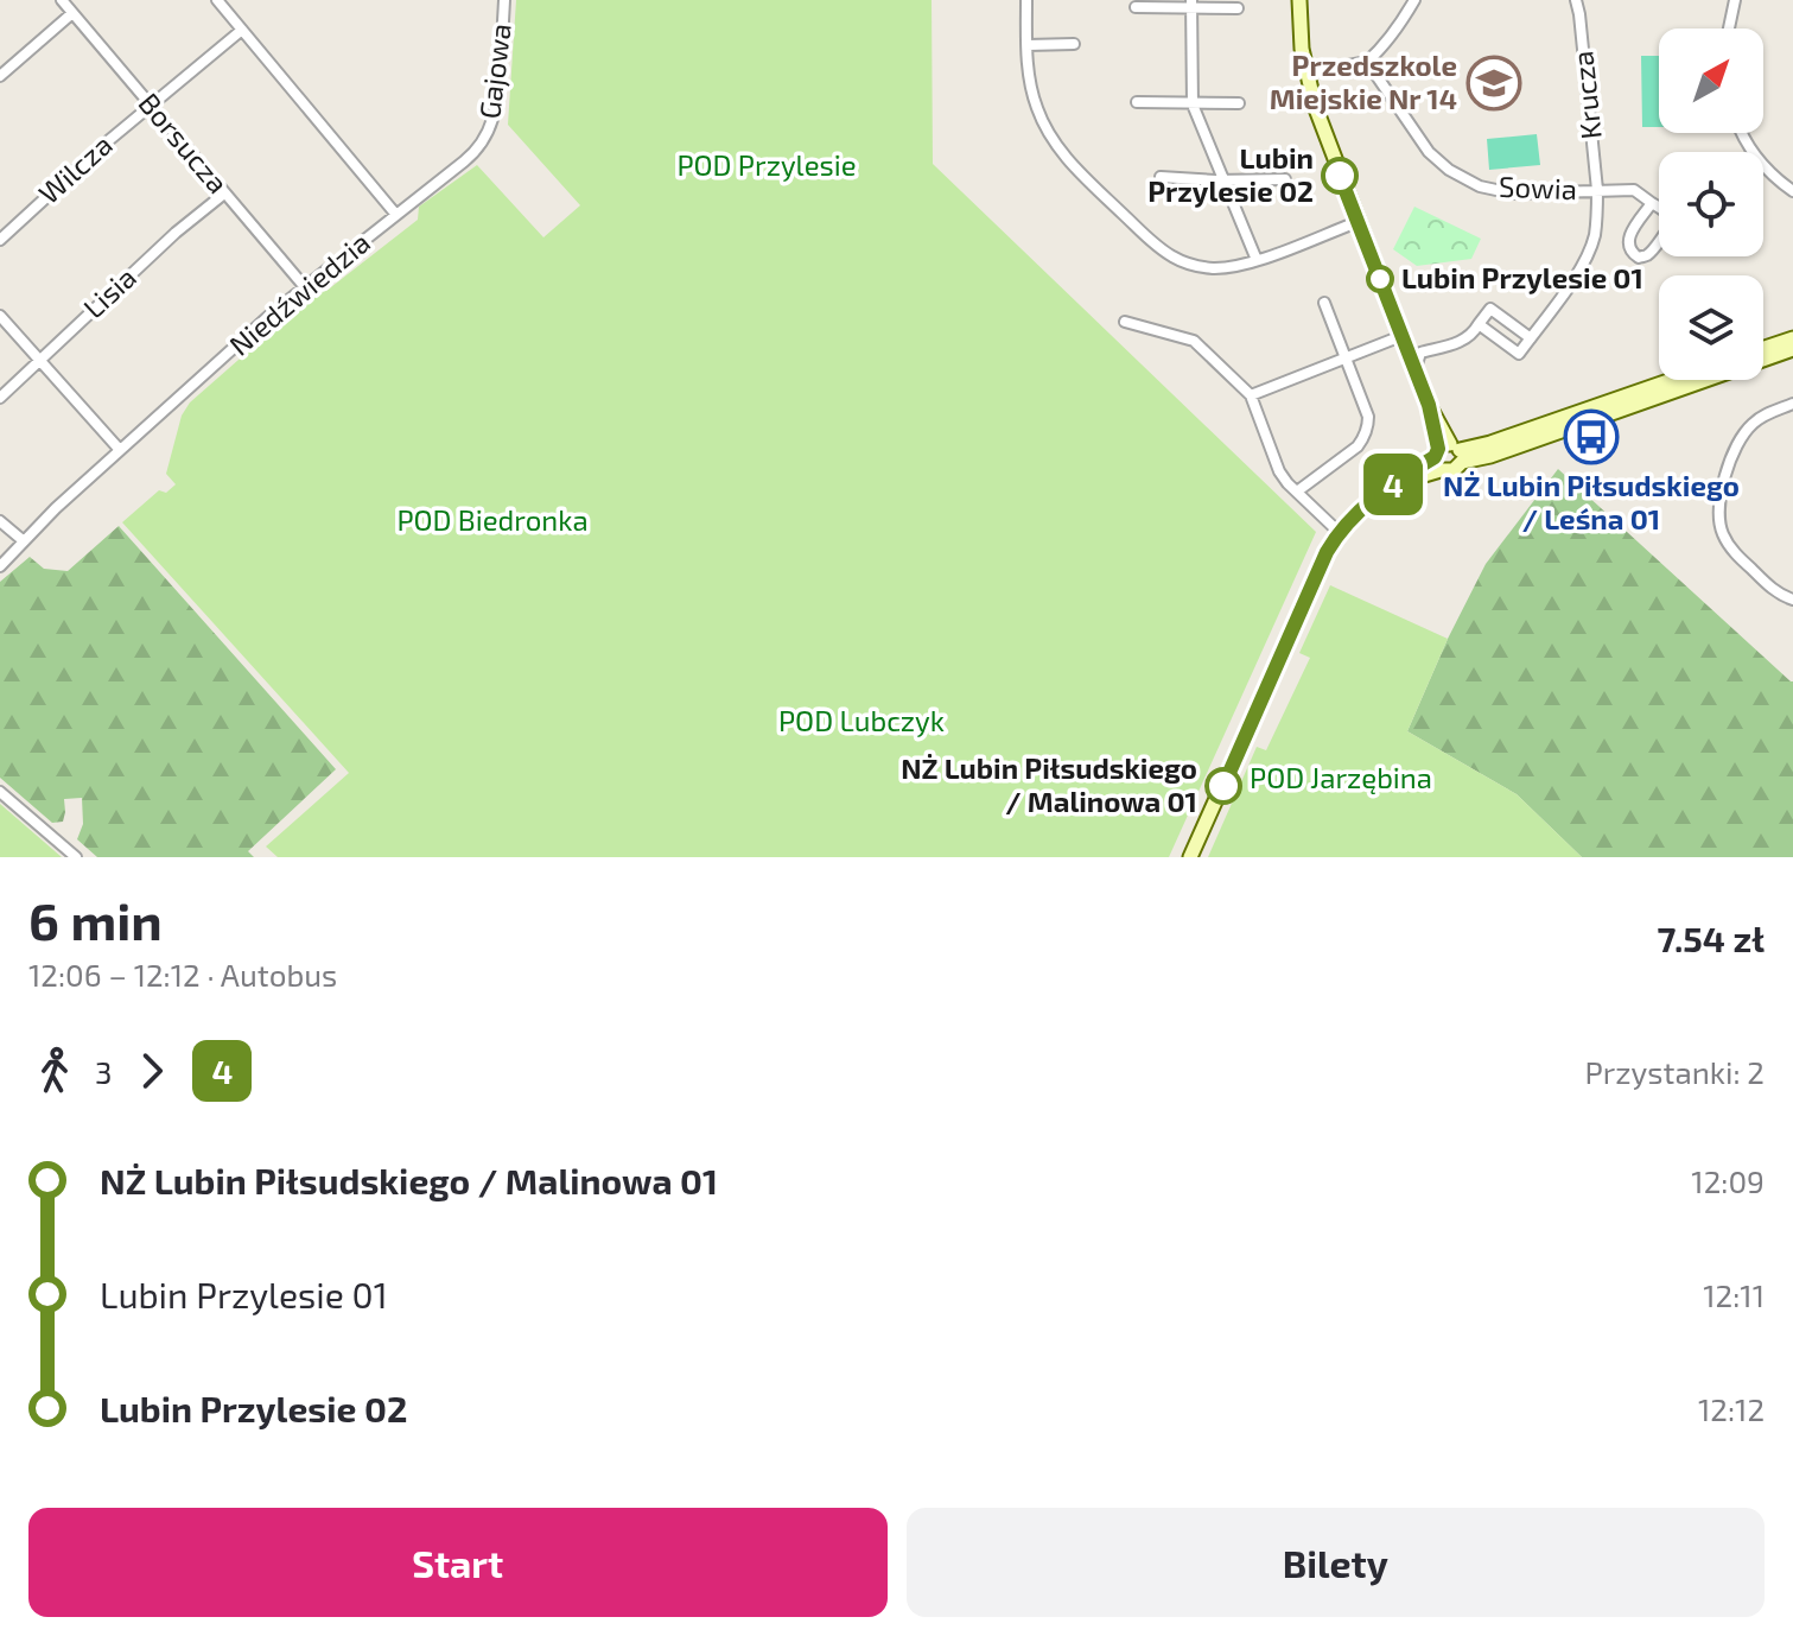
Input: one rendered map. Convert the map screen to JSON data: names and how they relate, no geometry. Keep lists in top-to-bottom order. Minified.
{"streets":{"street":["Gajowa","Krucza","Borsucza","Wilcza","Sowia","Lisia","Niedźwiedzia"]},"crossings":[["Gajowa","Niedźwiedzia"],["Krucza","Sowia"],["Borsucza","Wilcza"],["Borsucza","Lisia"],["Borsucza","Niedźwiedzia"],["Wilcza","Niedźwiedzia"]],"parks":["POD Przylesie","POD Biedronka","POD Lubczyk","POD Jarzębina"],"places":{"school or university":["Przedszkole Miejskie Nr 14"],"other":["Lubin Przylesie 02","Lubin Przylesie 01","NŻ Lubin Piłsudskiego / Malinowa 01"],"bus stop":["NŻ Lubin Piłsudskiego / Leśna 01"]},"lines":["bus line 4"],"north":"top right","page":{"on_map":"4","heading":["6 min","12:06 – 12:12 · Autobus","7.54 zł"],"legs":["3","4","Przystanki: 2"],"list":[{"name":"NŻ Lubin Piłsudskiego / Malinowa 01","value":"12:09"},{"name":"Lubin Przylesie 01","value":"12:11"},{"name":"Lubin Przylesie 02","value":"12:12"}],"buttons":["Start","Bilety"]}}
